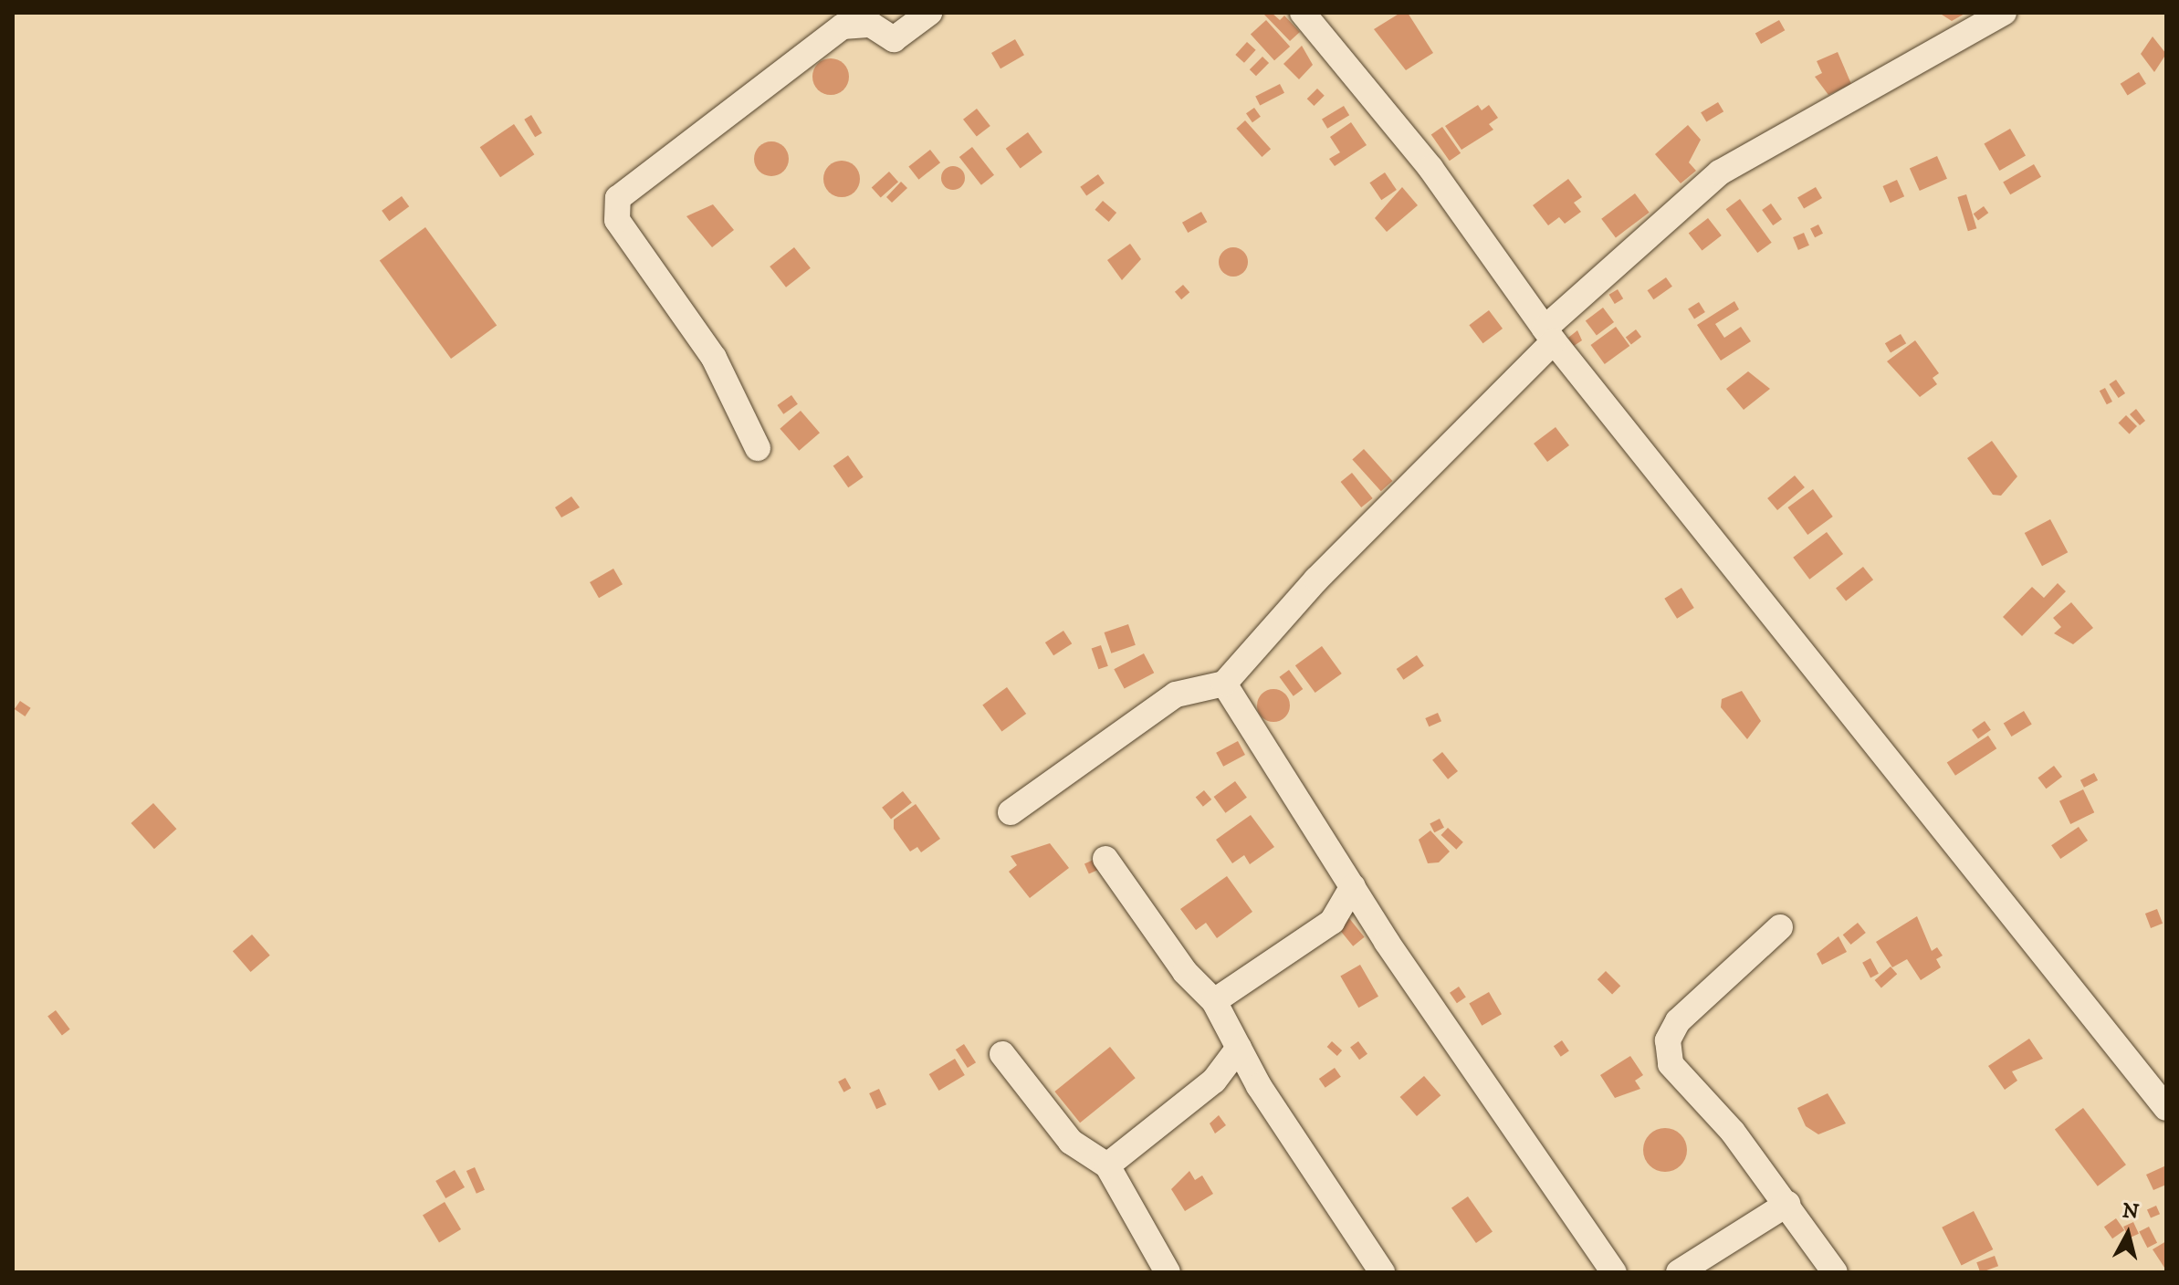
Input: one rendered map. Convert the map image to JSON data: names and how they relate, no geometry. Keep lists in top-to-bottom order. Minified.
{"north":"top"}
